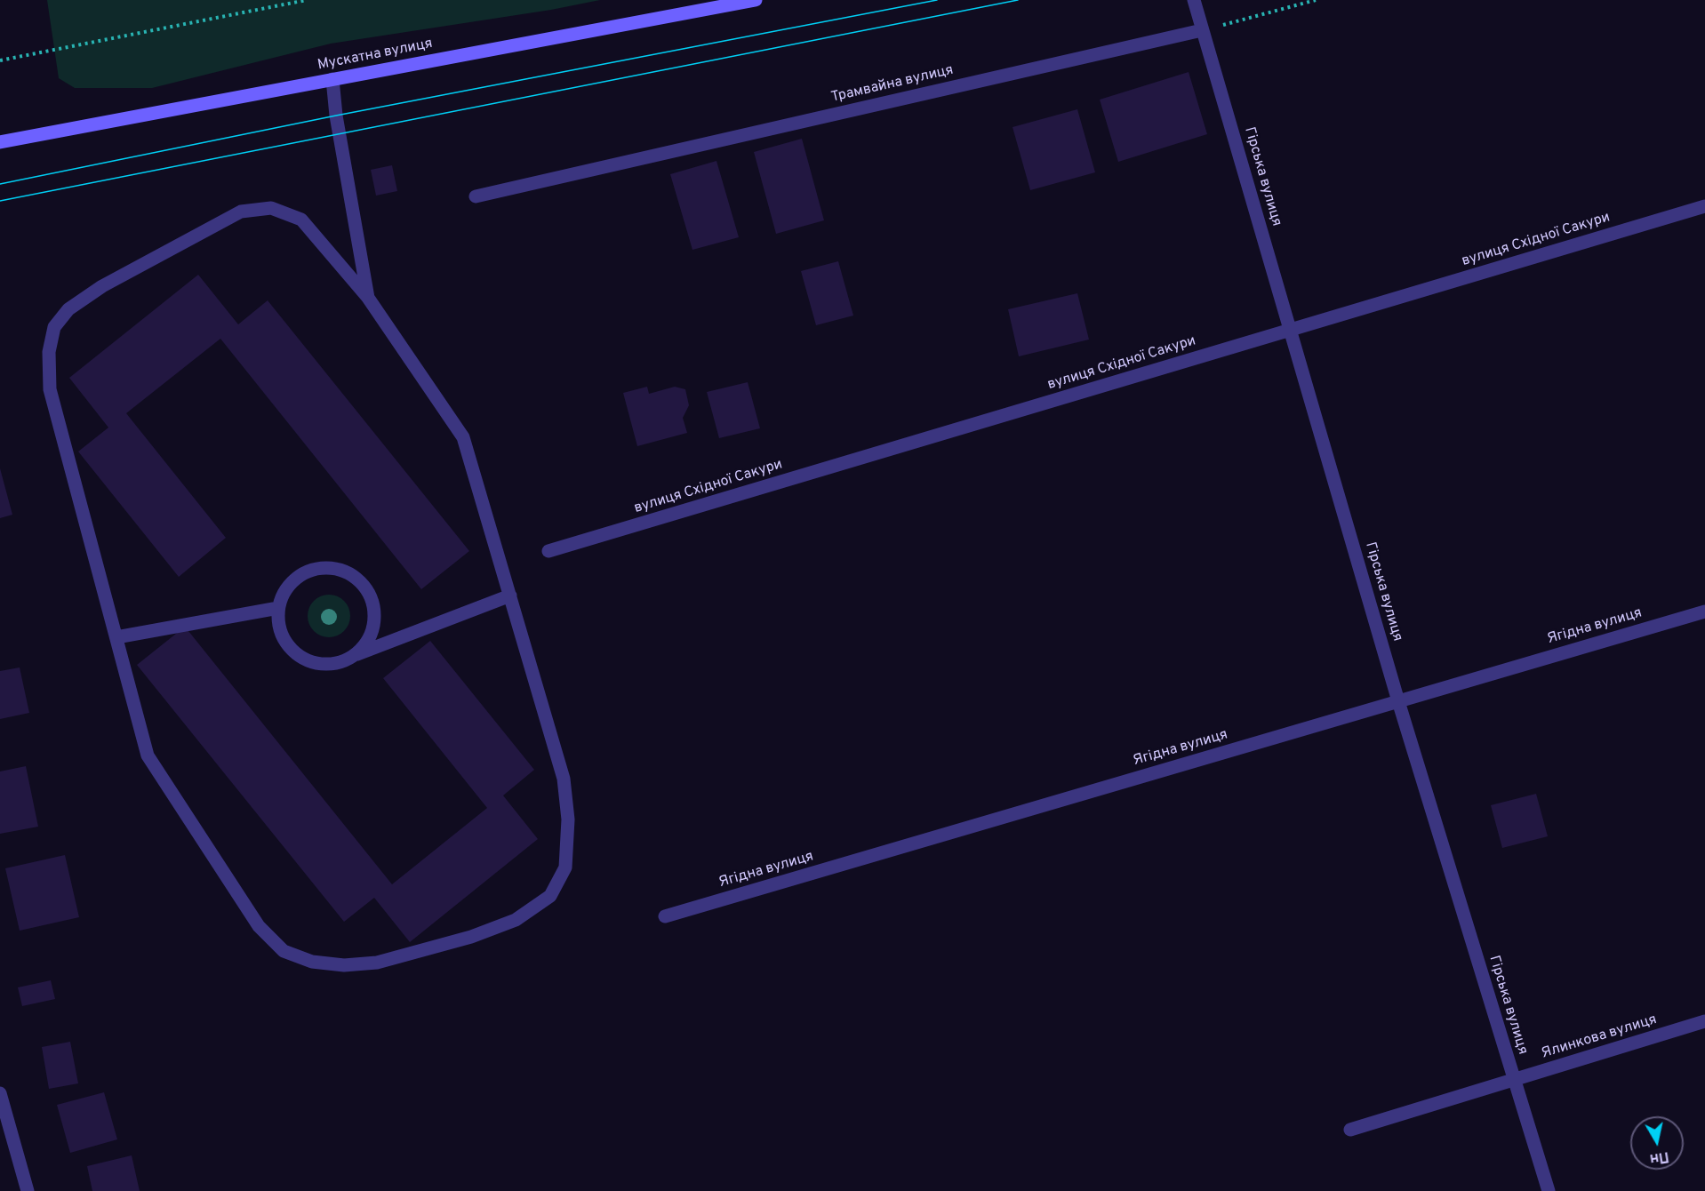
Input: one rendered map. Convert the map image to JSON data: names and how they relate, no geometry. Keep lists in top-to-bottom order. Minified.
{"streets":{"street":["Мускатна вулиця","Трамвайна вулиця","Гірська вулиця","вулиця Східної Сакури","Ягідна вулиця","Ялинкова вулиця"]},"crossings":[["Трамвайна вулиця","Гірська вулиця"],["Гірська вулиця","вулиця Східної Сакури"],["Гірська вулиця","Ягідна вулиця"],["Гірська вулиця","Ялинкова вулиця"]],"north":"bottom"}
